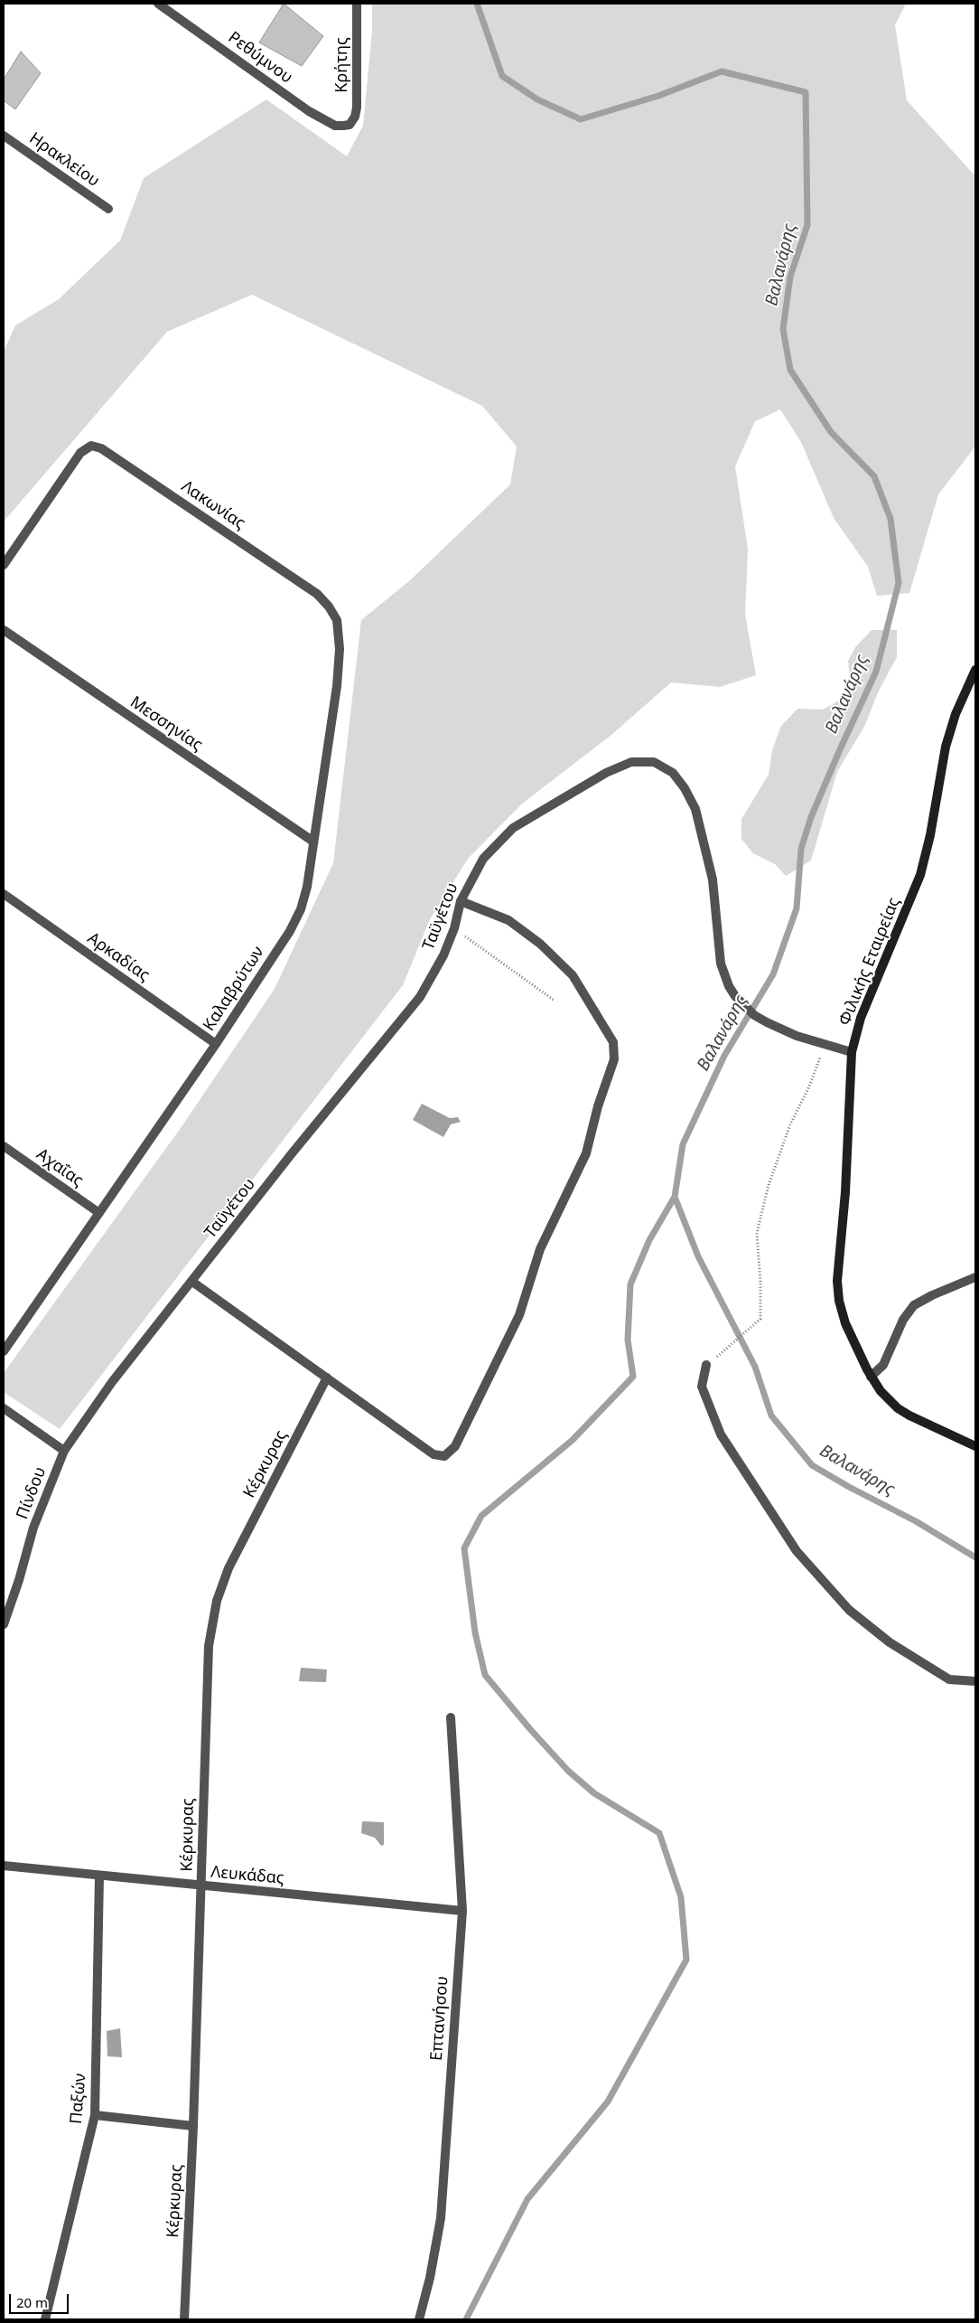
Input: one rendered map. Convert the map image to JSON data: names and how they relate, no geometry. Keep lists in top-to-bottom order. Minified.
{"streets":{"main road":["Φιλικής Εταιρείας"],"street":["Ρεθύμνου","Κρήτης","Ηρακλείου","Λακωνίας","Μεσσηνίας","Ταϋγέτου","Αρκαδίας","Καλαβρύτων","Αχαΐας","Κέρκυρας","Πίνδου","Λευκάδας","Επτανήσου","Παξών"]},"crossings":[["Ρεθύμνου","Κρήτης"],["Λακωνίας","Καλαβρύτων"],["Μεσσηνίας","Καλαβρύτων"],["Ταϋγέτου","Φιλικής Εταιρείας"],["Ταϋγέτου","Πίνδου"],["Αρκαδίας","Καλαβρύτων"],["Καλαβρύτων","Αχαΐας"],["Κέρκυρας","Λευκάδας"],["Λευκάδας","Επτανήσου"],["Λευκάδας","Παξών"]],"water":["Βαλανάρης"],"scale_bar":"20 m"}
